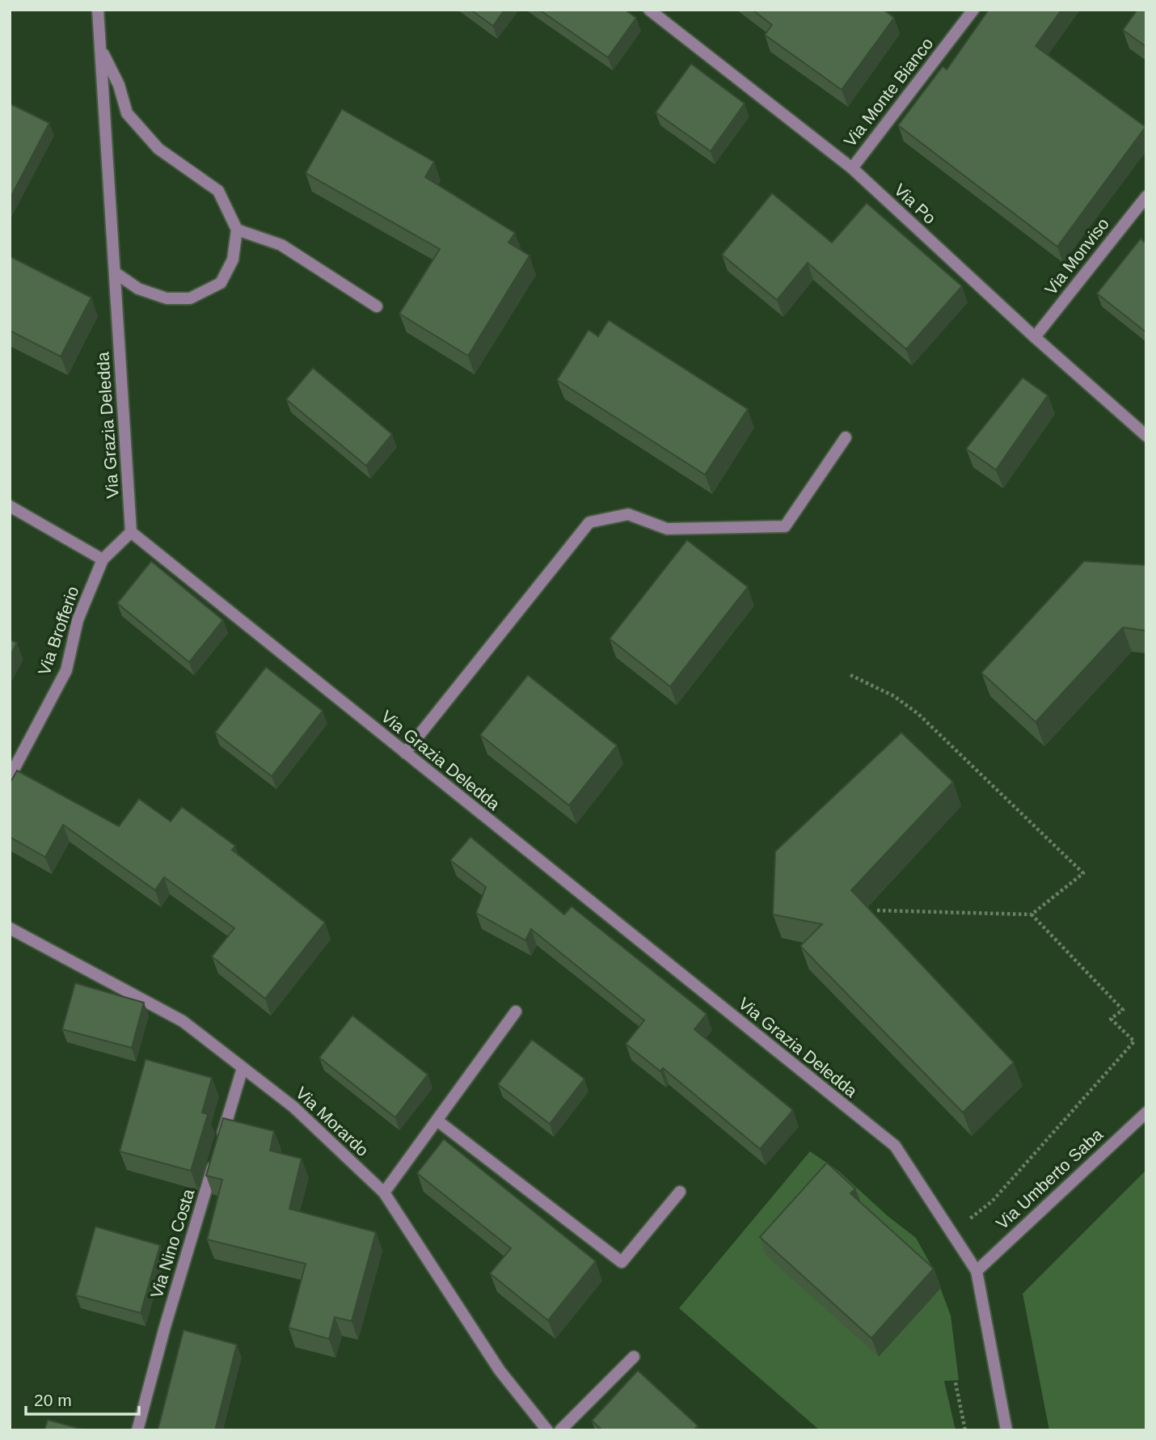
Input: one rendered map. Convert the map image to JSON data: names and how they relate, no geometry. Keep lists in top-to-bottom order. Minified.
{"streets":{"street":["Via Monte Bianco","Via Po","Via Monviso","Via Grazia Deledda","Via Brofferio","Via Morardo","Via Umberto Saba","Via Nino Costa"]},"crossings":[["Via Monte Bianco","Via Po"],["Via Po","Via Monviso"],["Via Grazia Deledda","Via Brofferio"],["Via Grazia Deledda","Via Umberto Saba"],["Via Morardo","Via Nino Costa"]],"scale_bar":"20 m"}
